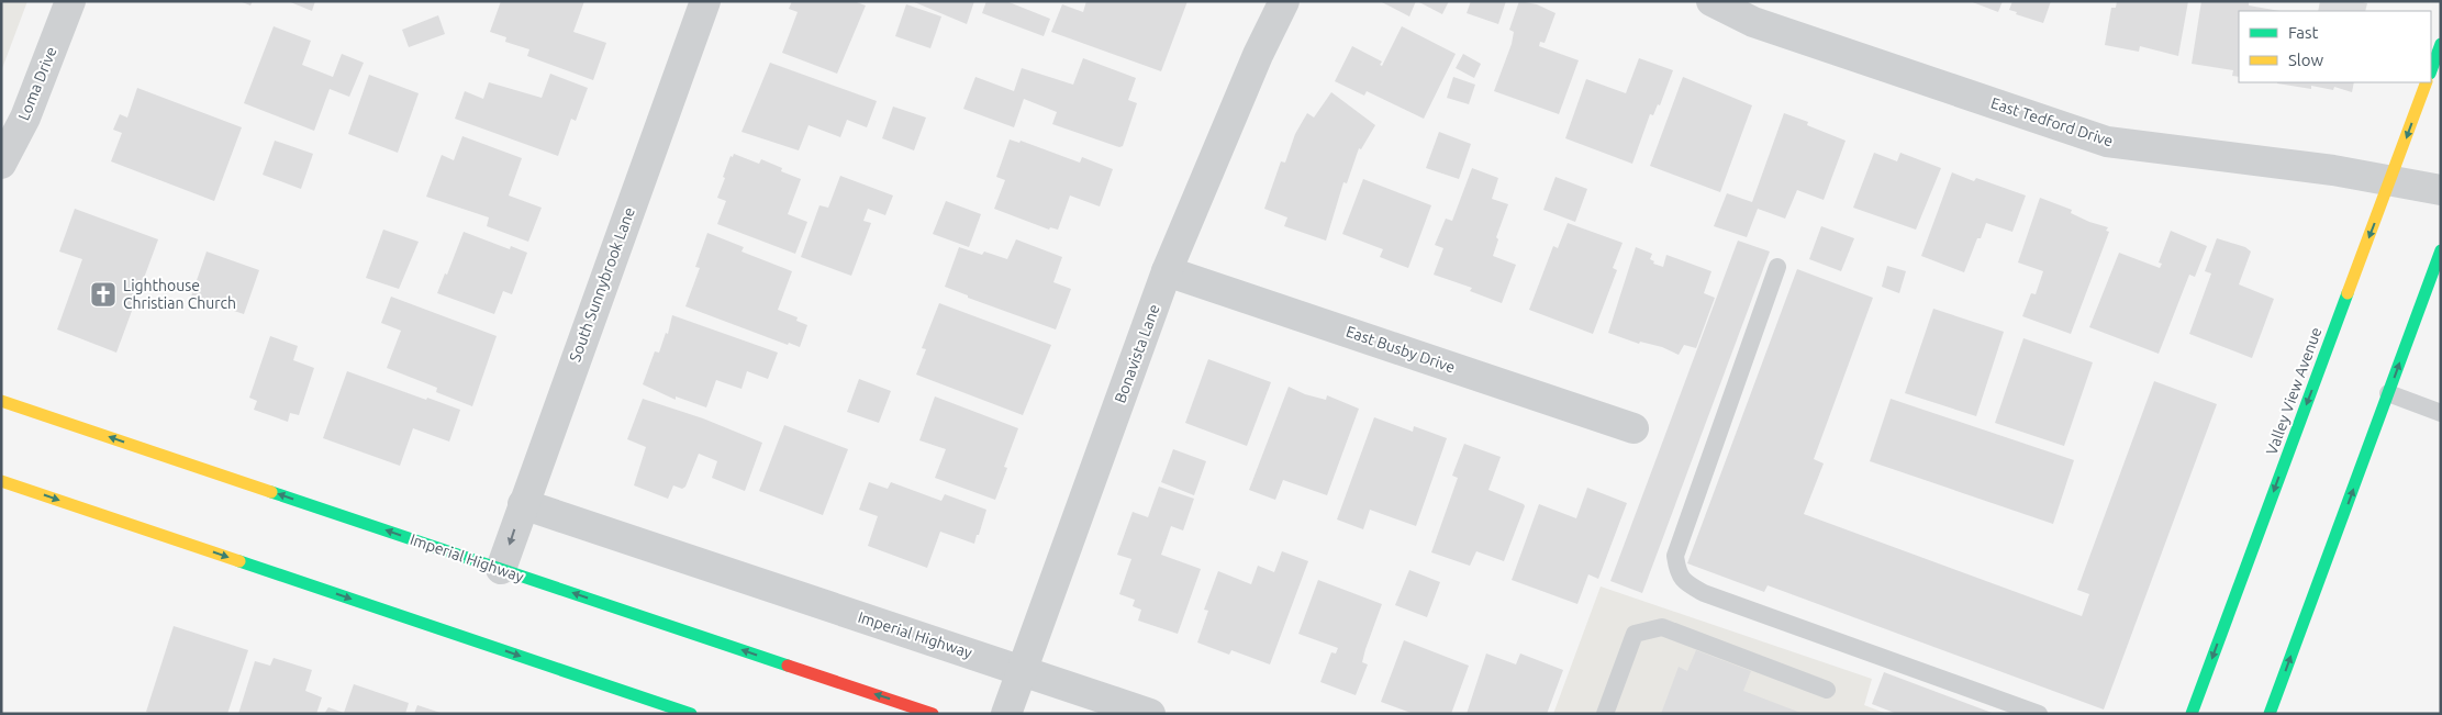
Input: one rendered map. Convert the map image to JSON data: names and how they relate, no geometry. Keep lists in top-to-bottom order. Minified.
{"streets":{"main road":["Valley View Avenue","Imperial Highway"],"street":["Loma Drive","East Tedford Drive","South Sunnybrook Lane","East Busby Drive","Bonavista Lane"]},"crossings":[["East Tedford Drive","Valley View Avenue"],["South Sunnybrook Lane","Imperial Highway"],["East Busby Drive","Bonavista Lane"],["Bonavista Lane","Imperial Highway"]],"places":{"church":["Lighthouse Christian Church"]},"legend":["Fast","Slow"]}
